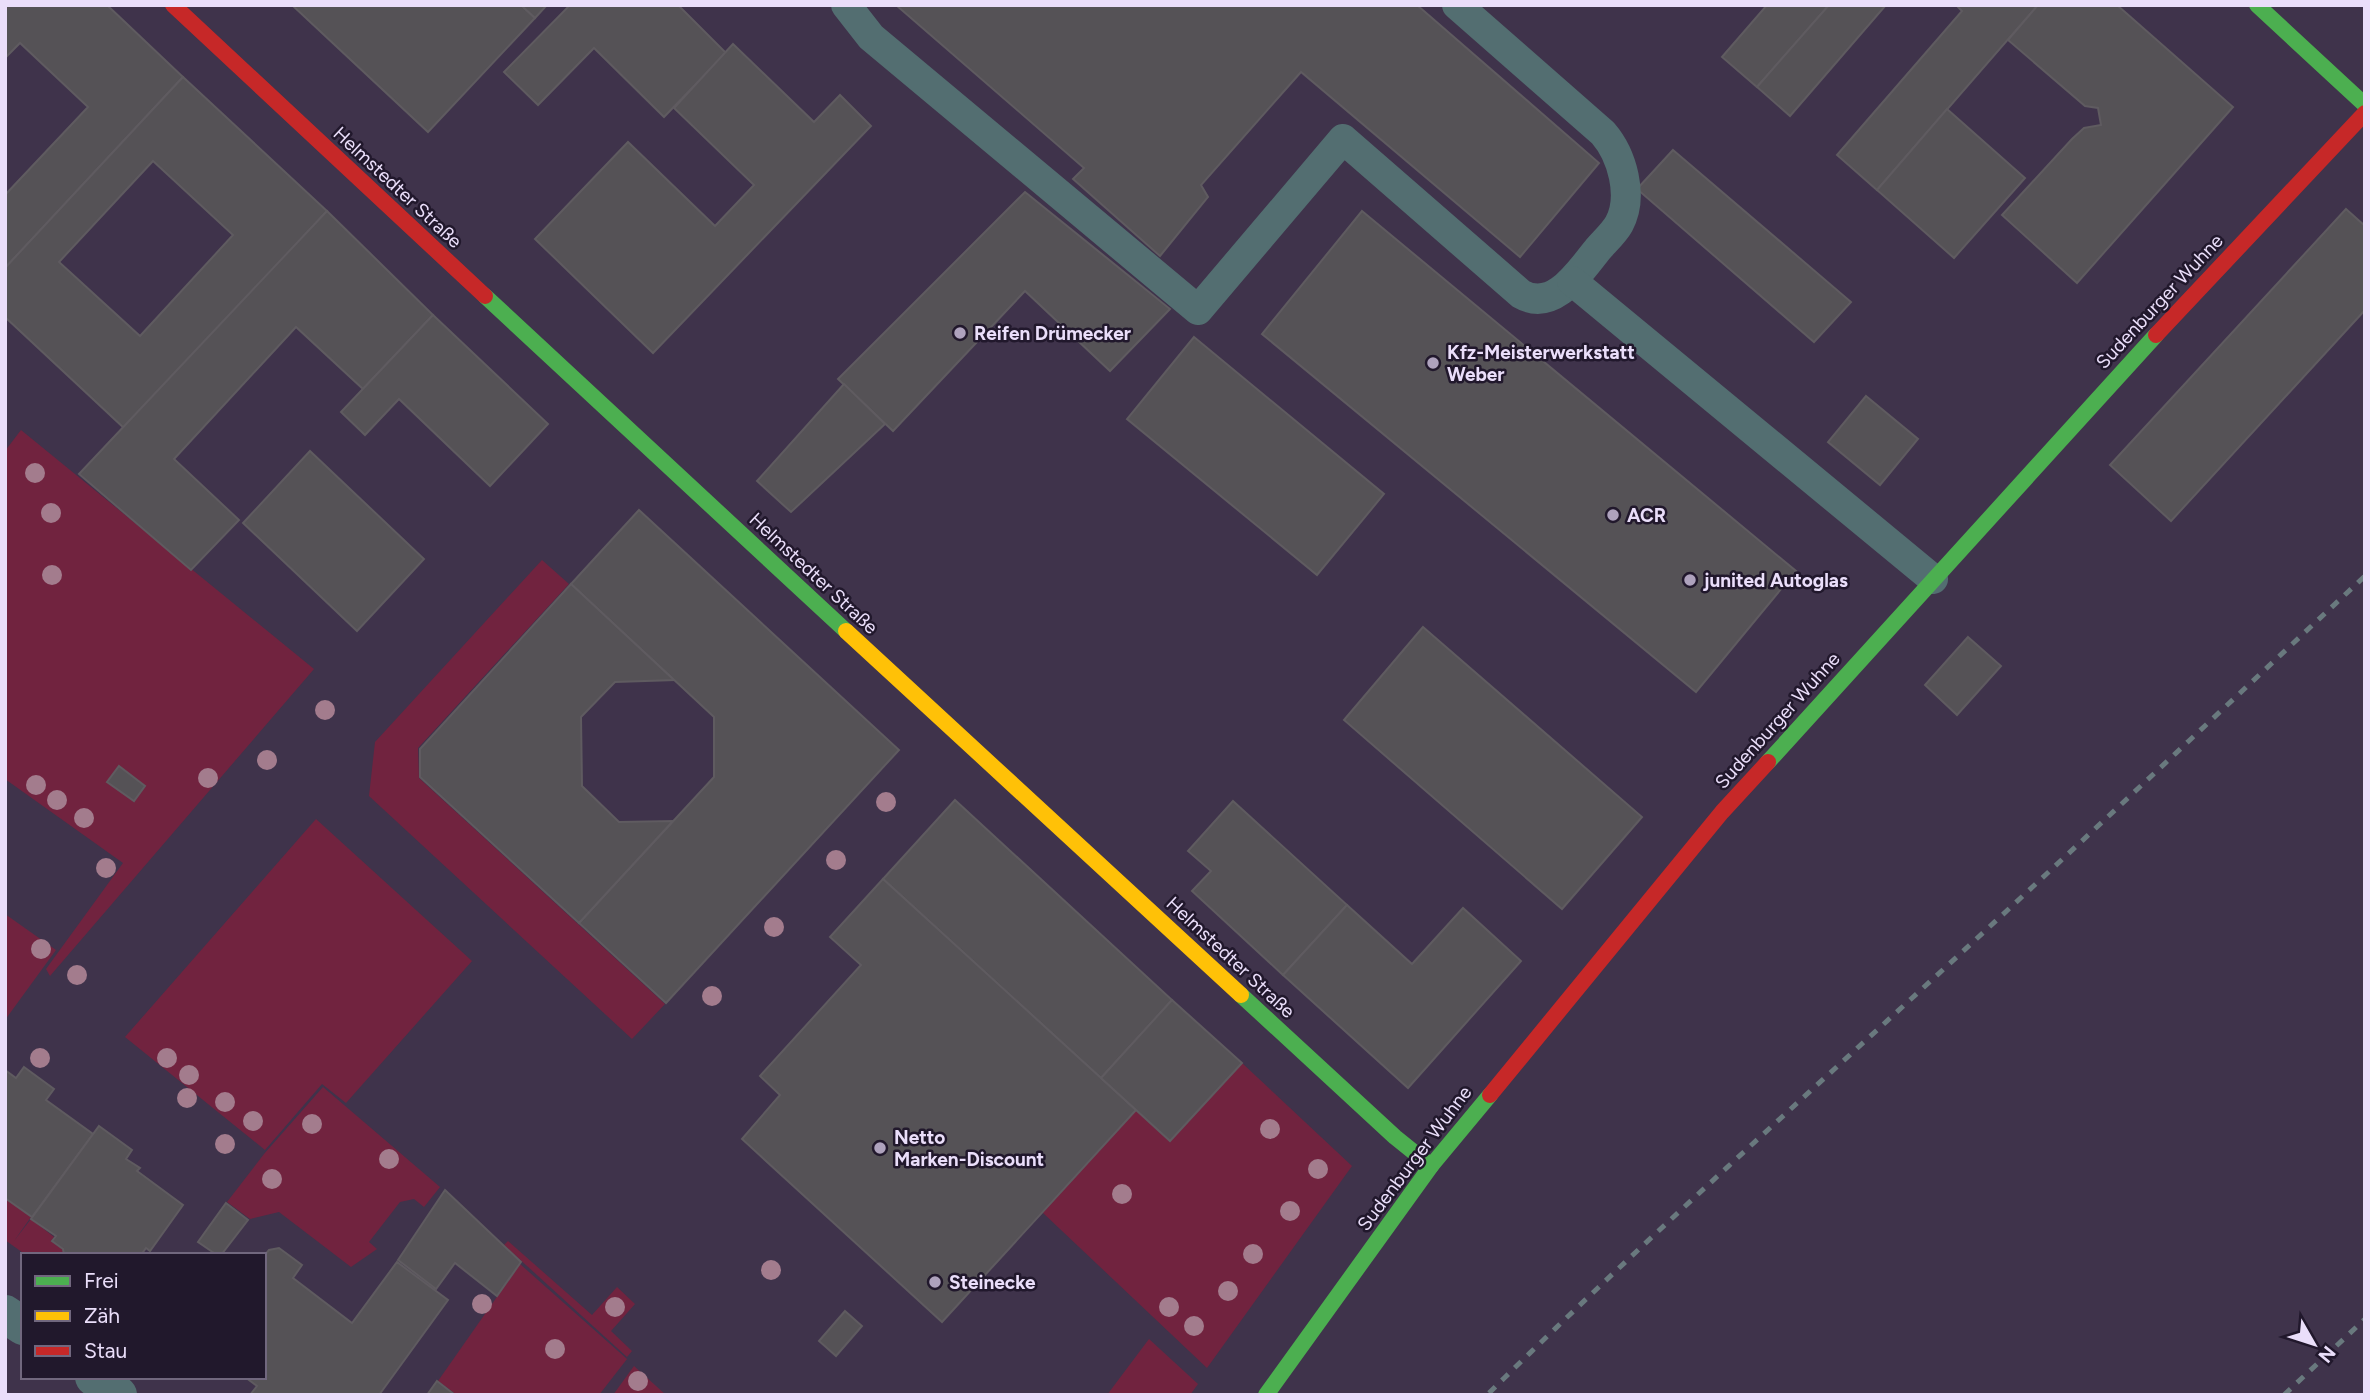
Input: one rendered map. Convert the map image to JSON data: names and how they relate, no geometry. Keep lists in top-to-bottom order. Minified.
{"streets":{"street":["Helmstedter Straße","Sudenburger Wuhne"]},"crossings":[["Helmstedter Straße","Sudenburger Wuhne"]],"places":["Reifen Drümecker","Kfz-Meisterwerkstatt Weber","ACR","junited Autoglas","Netto Marken-Discount","Steinecke"],"legend":["Frei","Zäh","Stau"],"north":"bottom right"}
